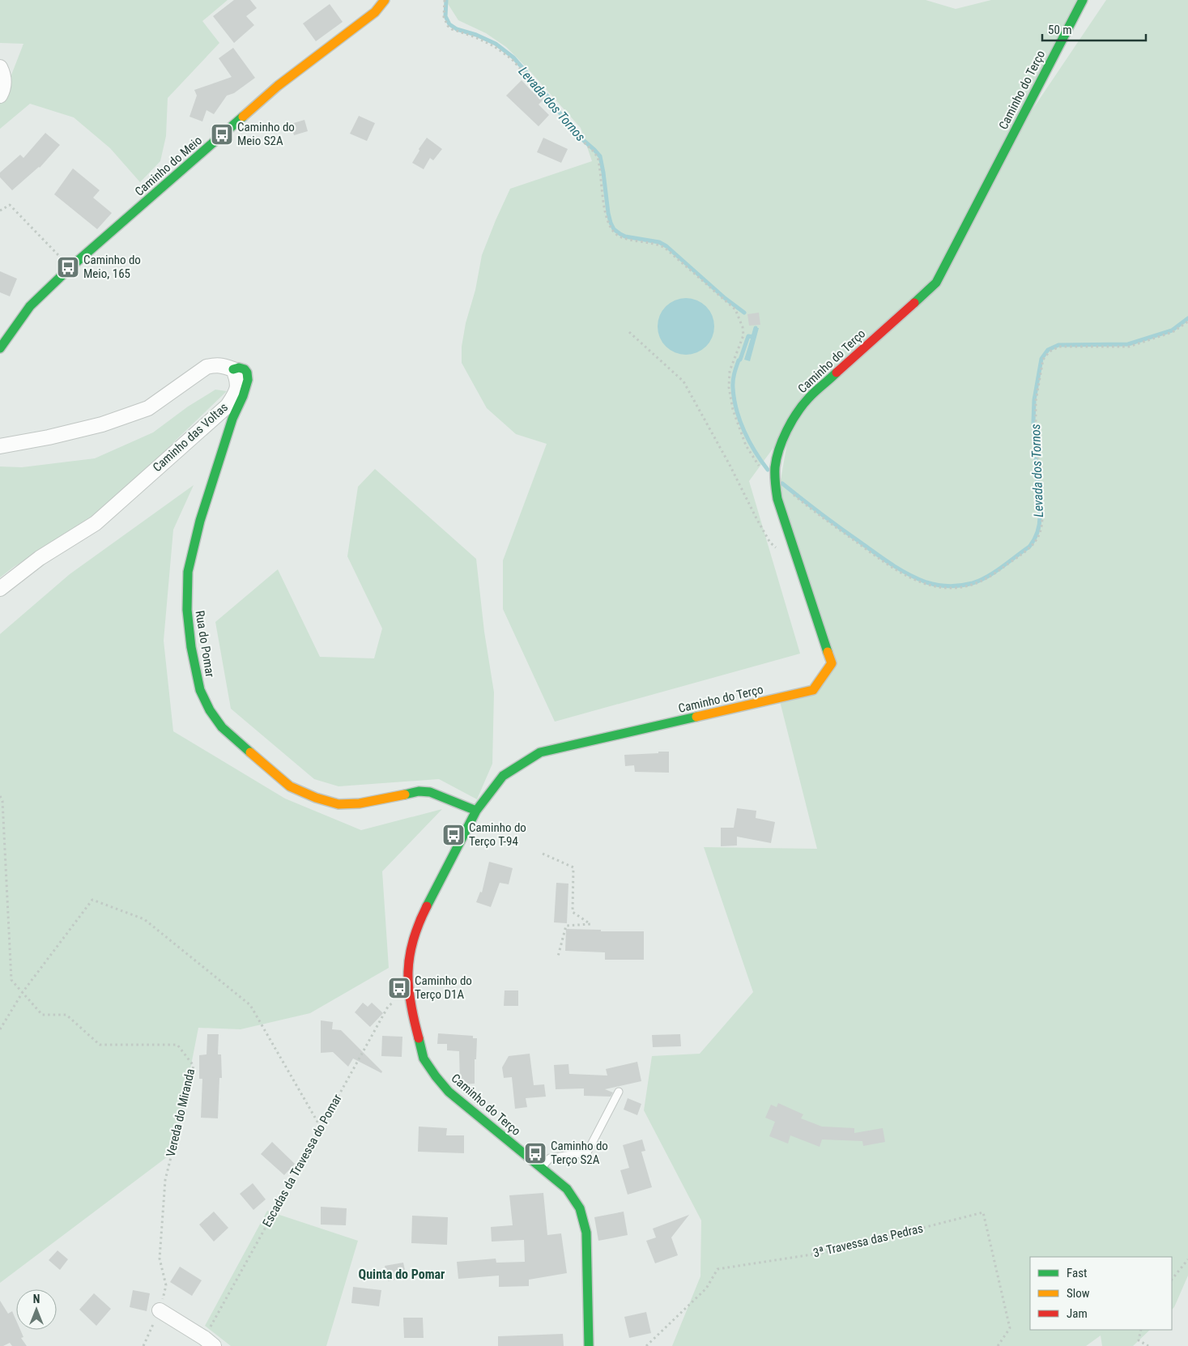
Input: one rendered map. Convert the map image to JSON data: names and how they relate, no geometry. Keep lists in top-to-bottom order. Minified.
{"streets":{"street":["Caminho do Terço","Caminho do Meio","Caminho das Voltas","Rua do Pomar"],"path":["Vereda do Miranda","Escadas da Travessa do Pomar","3ª Travessa das Pedras"]},"crossings":[["Caminho do Terço","Rua do Pomar"],["Caminho do Terço","Escadas da Travessa do Pomar"],["Caminho das Voltas","Rua do Pomar"]],"districts":["Quinta do Pomar"],"water":["Levada dos Tornos"],"places":{"bus stop":["Caminho do Meio S2A","Caminho do Meio, 165","Caminho do Terço T-94","Caminho do Terço D1A","Caminho do Terço S2A"]},"legend":["Fast","Slow","Jam"],"scale_bar":"50 m","north":"top"}
